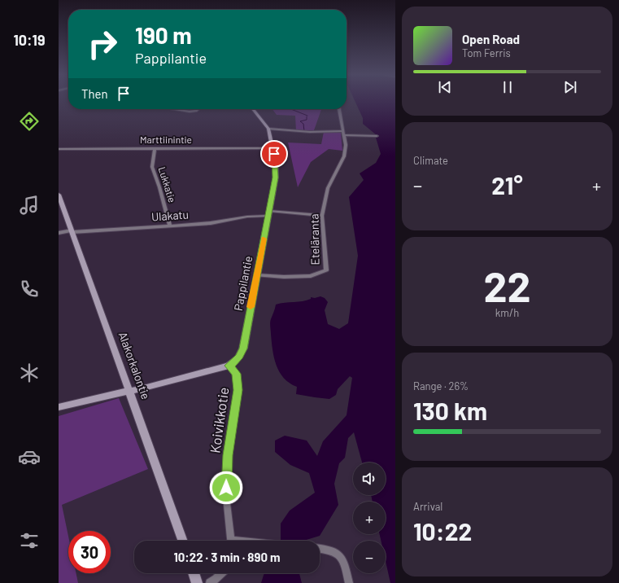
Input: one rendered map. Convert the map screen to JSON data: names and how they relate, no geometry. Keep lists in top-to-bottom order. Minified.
{"streets":{"street":["Marttiinintie","Lukkatie","Ulakatu","Eteläranta","Pappilantie","Alakorkalontie","Koivikkotie"]},"crossings":[["Marttiinintie","Lukkatie"],["Marttiinintie","Pappilantie"],["Lukkatie","Ulakatu"],["Ulakatu","Eteläranta"],["Ulakatu","Pappilantie"],["Ulakatu","Alakorkalontie"],["Eteläranta","Pappilantie"],["Pappilantie","Alakorkalontie"],["Pappilantie","Koivikkotie"]],"page":{"tabs":"10:19","turn":["190 m","Pappilantie"],"song":["Open Road","Tom Ferris"],"then":"Then","tile":["Climate",["22","km/h"],["Range · 26%","130 km"],["Arrival","10:22"]],"heat":["−","21°","+"],"map_buttons":["+","−"],"limit":"30","trip":"10:22 · 3 min · 890 m"}}
